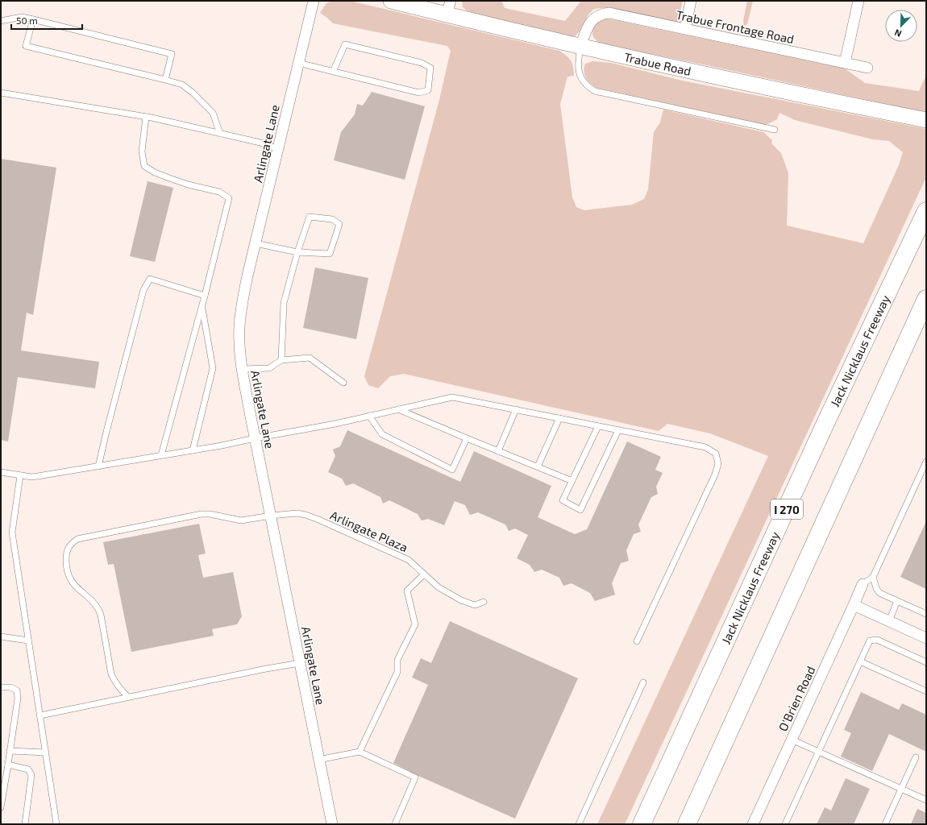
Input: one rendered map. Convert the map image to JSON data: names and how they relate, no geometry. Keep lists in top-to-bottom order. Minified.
{"streets":{"highway":["Jack Nicklaus Freeway","I 270"],"main road":["Trabue Road"],"street":["Trabue Frontage Road","Arlingate Lane","O'Brien Road"],"lane":["Arlingate Plaza"]},"crossings":[["Trabue Frontage Road","Trabue Road"],["Arlingate Lane","Arlingate Plaza"]],"scale_bar":"50 m","north":"bottom left"}
